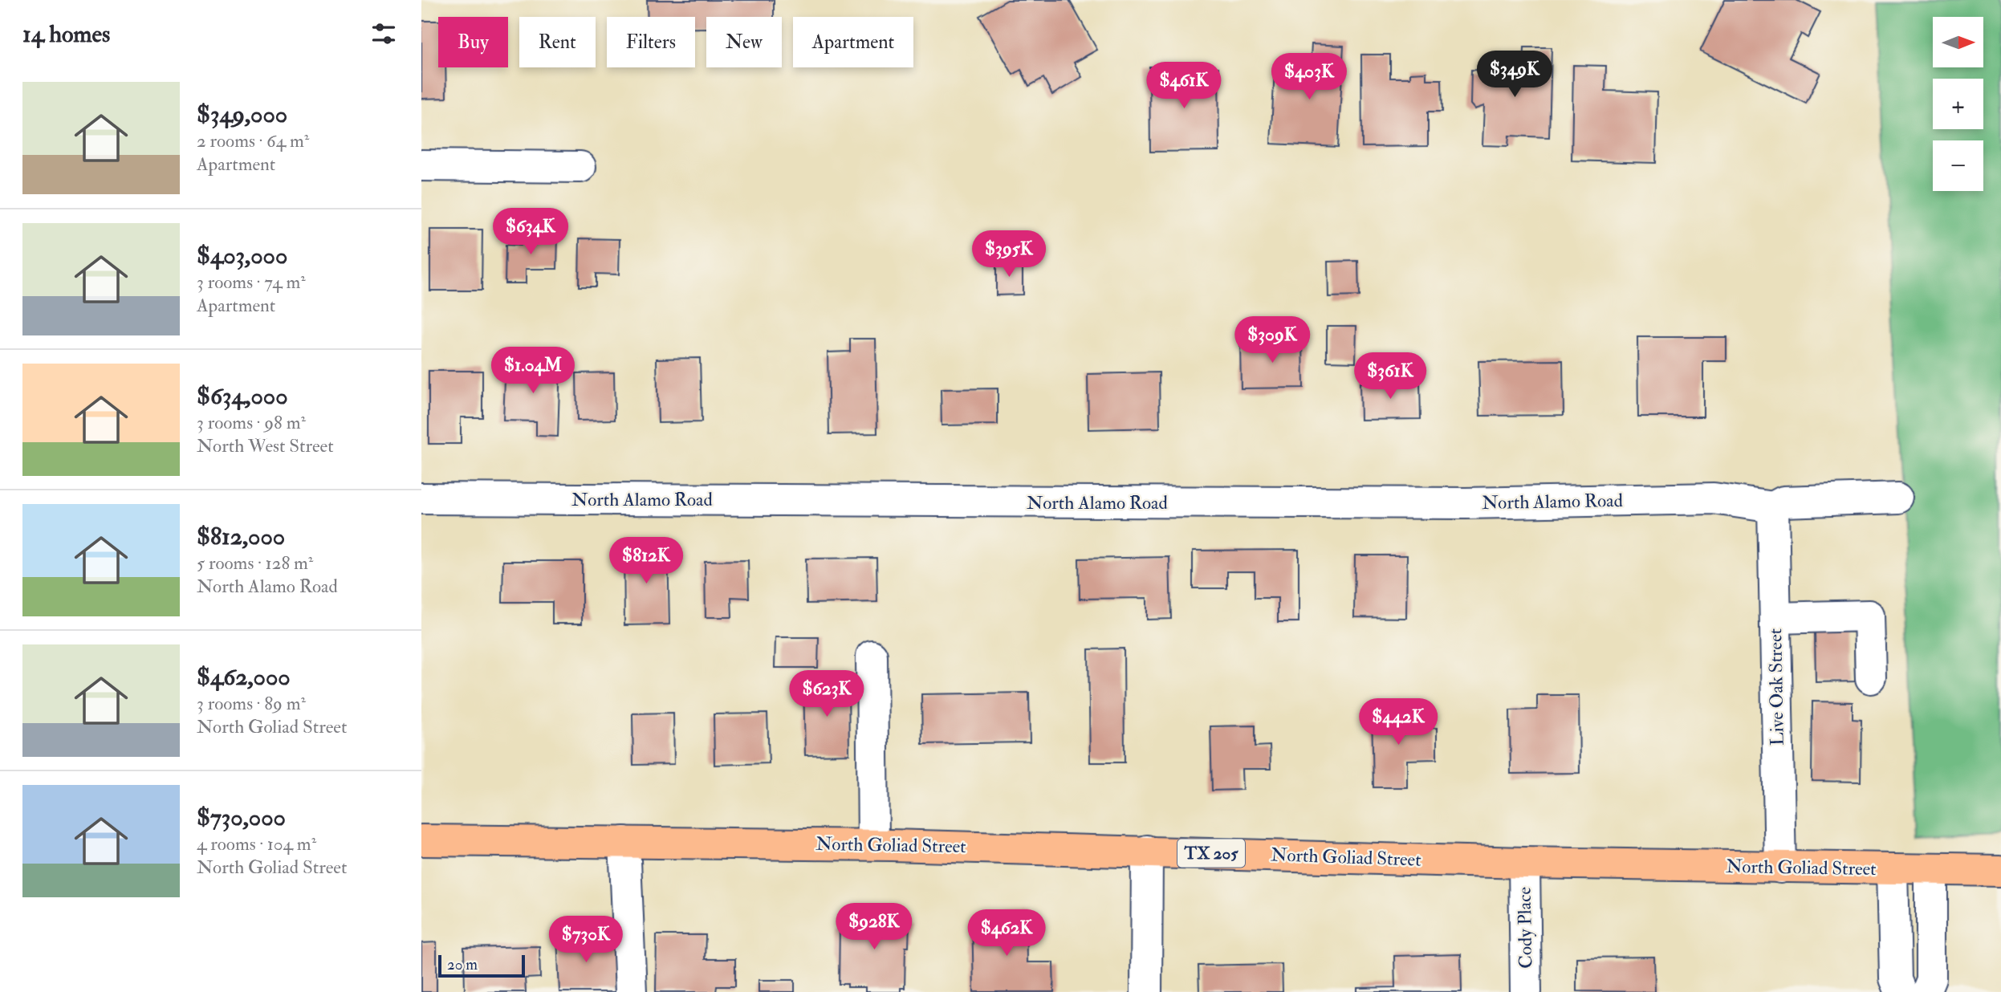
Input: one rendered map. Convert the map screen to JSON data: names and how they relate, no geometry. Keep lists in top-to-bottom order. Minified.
{"streets":{"main road":["North Goliad Street","TX 205"],"street":["North Alamo Road","Live Oak Street","Cody Place"]},"crossings":[["North Alamo Road","Live Oak Street"],["Live Oak Street","North Goliad Street"],["North Goliad Street","Cody Place"]],"scale_bar":"20 m","north":"right","page":{"heading":"14 homes","map_buttons":["+","−"],"chip":["Buy","Rent","Filters","New","Apartment"],"price":["$349K","$403K","$461K","$634K","$395K","$309K","$1.04M","$361K","$812K","$623K","$442K","$928K","$462K","$730K"],"list":[{"name":"$349,000","note":"2 rooms · 64 m² · Apartment"},{"name":"$403,000","note":"3 rooms · 74 m² · Apartment"},{"name":"$634,000","note":"3 rooms · 98 m² · North West Street"},{"name":"$812,000","note":"5 rooms · 128 m² · North Alamo Road"},{"name":"$462,000","note":"3 rooms · 89 m² · North Goliad Street"},{"name":"$730,000","note":"4 rooms · 104 m² · North Goliad Street"}],"scale":"20 m"}}
